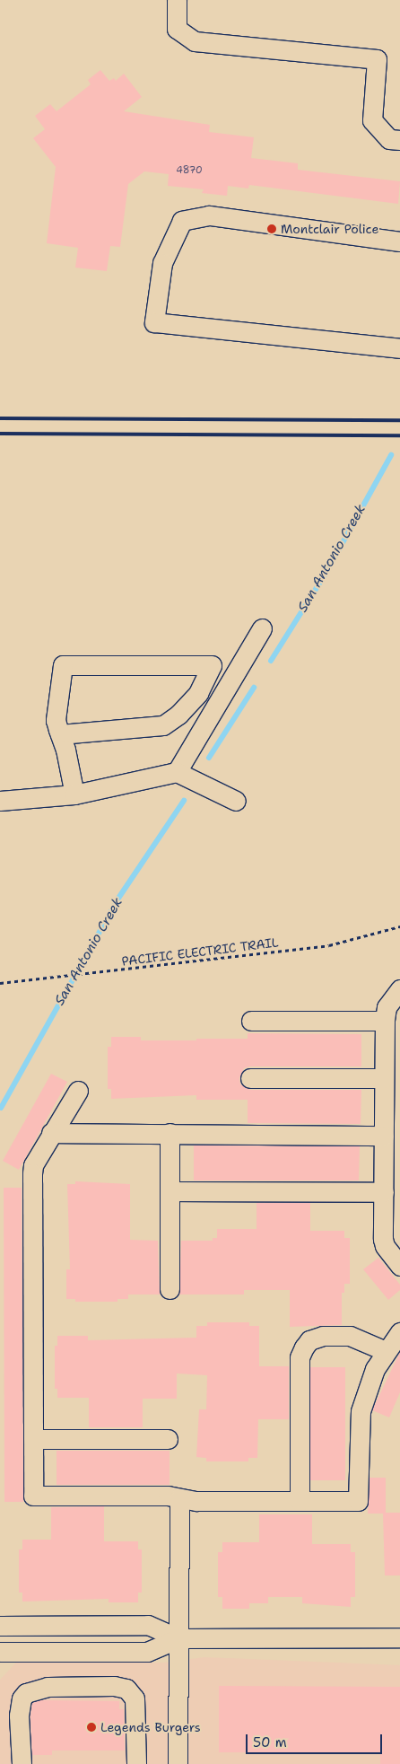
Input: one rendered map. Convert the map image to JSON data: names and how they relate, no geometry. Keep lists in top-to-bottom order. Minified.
{"streets":{"path":["PACIFIC ELECTRIC TRAIL"]},"water":["San Antonio Creek"],"places":["Montclair Police","Legends Burgers"],"house_numbers":["4870"],"scale_bar":"50 m"}
